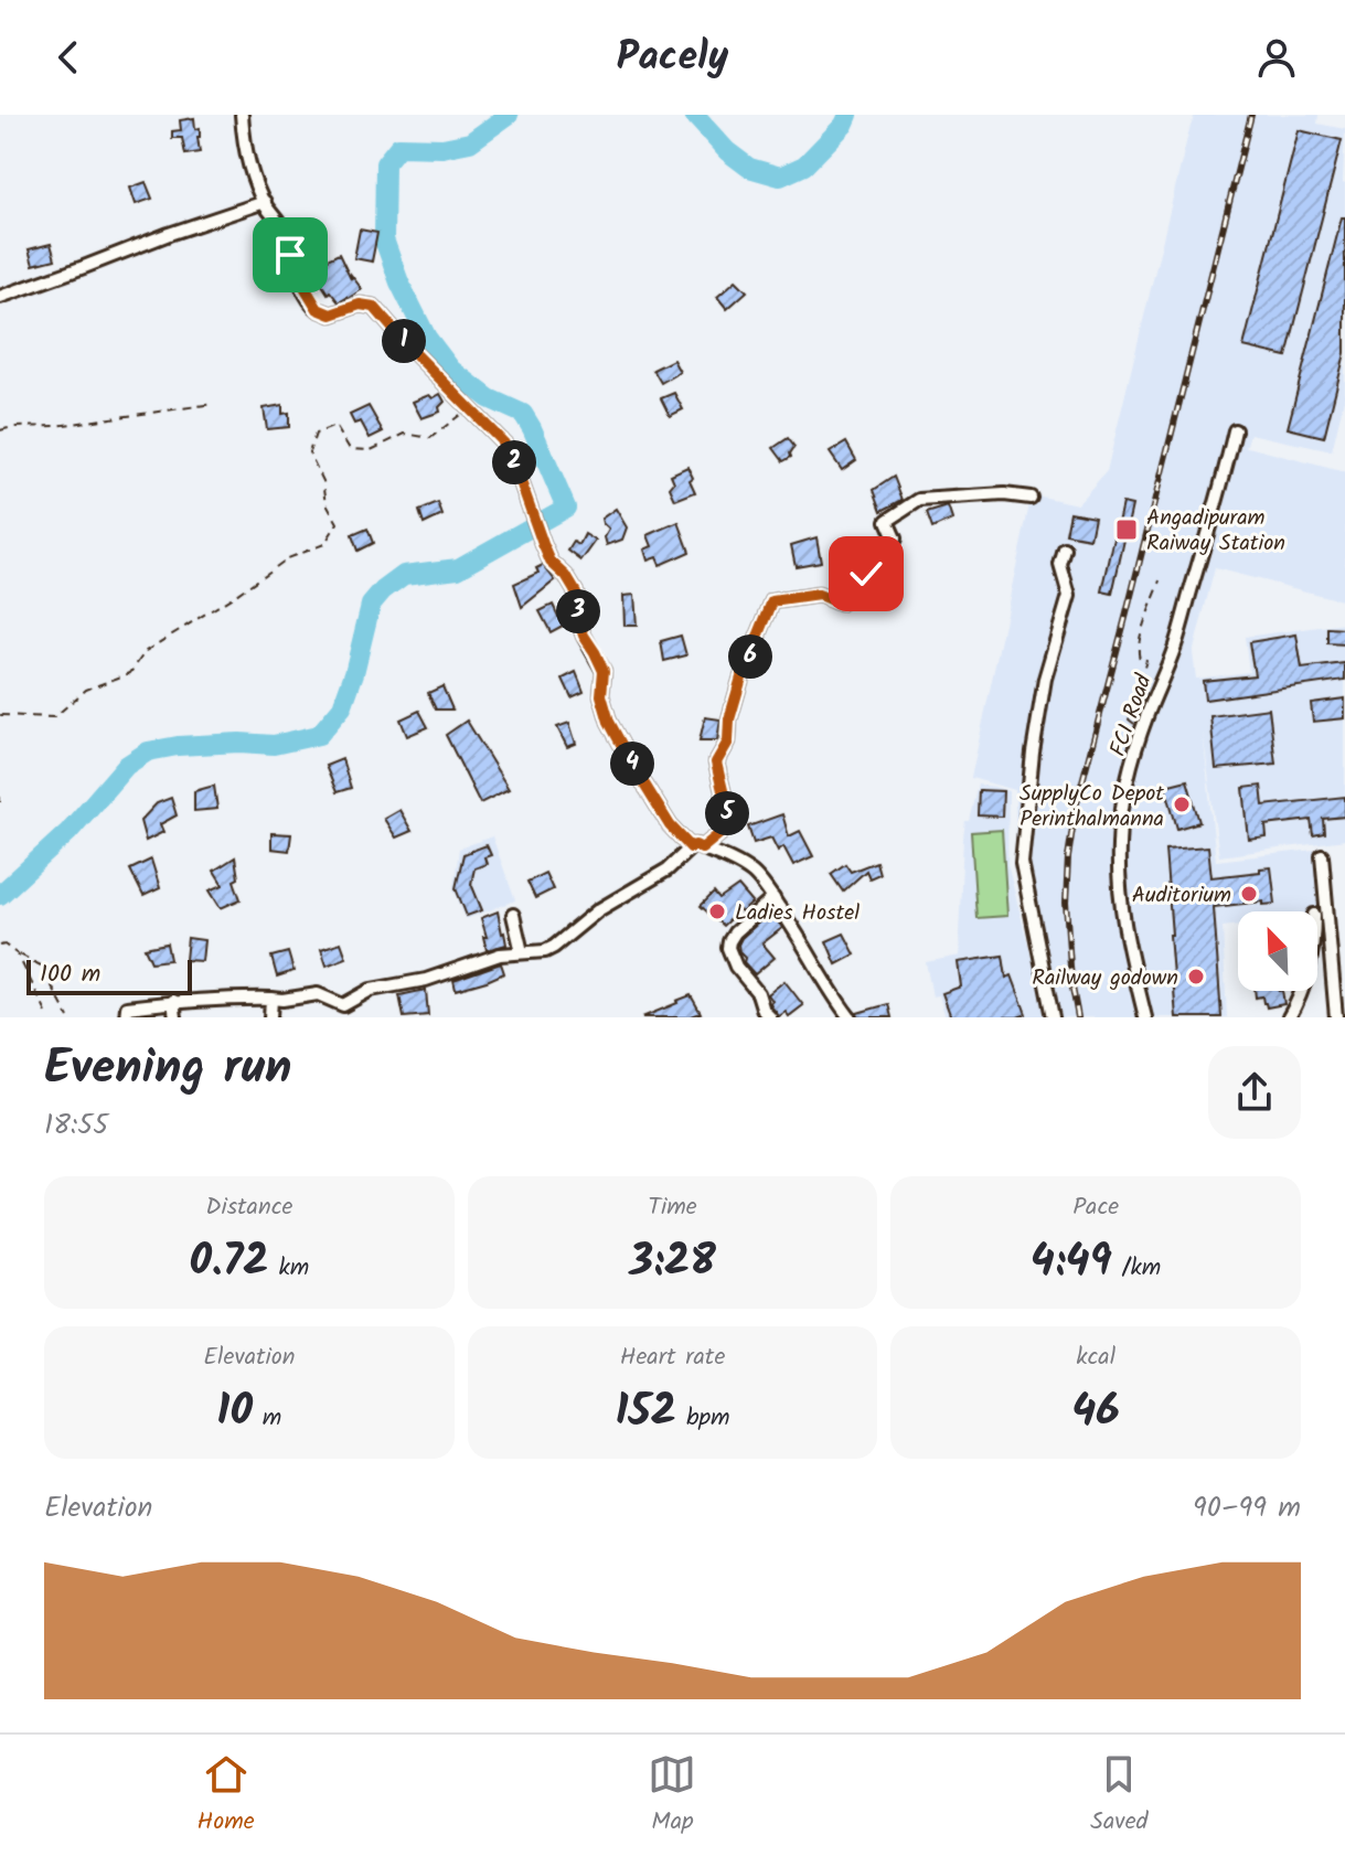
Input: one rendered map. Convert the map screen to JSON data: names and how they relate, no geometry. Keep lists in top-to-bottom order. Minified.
{"streets":{"street":["FCI Road"]},"places":{"transit":["Angadipuram Raiway Station"],"other":["SupplyCo Depot Perinthalmanna","Auditorium","Ladies Hostel","Railway godown"]},"scale_bar":"100 m","north":"top left","page":{"header":"Pacely","pins":["1","2","3","6","4","5"],"scale":"100 m","heading":["Evening run","18:55"],"stats":[["Distance","0.72 km"],["Time","3:28"],["Pace","4:49 /km"],["Elevation","10 m"],["Heart rate","152 bpm"],["kcal","46"]],"chart":["Elevation","90–99 m"],"tabs":["Home","Map","Saved"]}}
